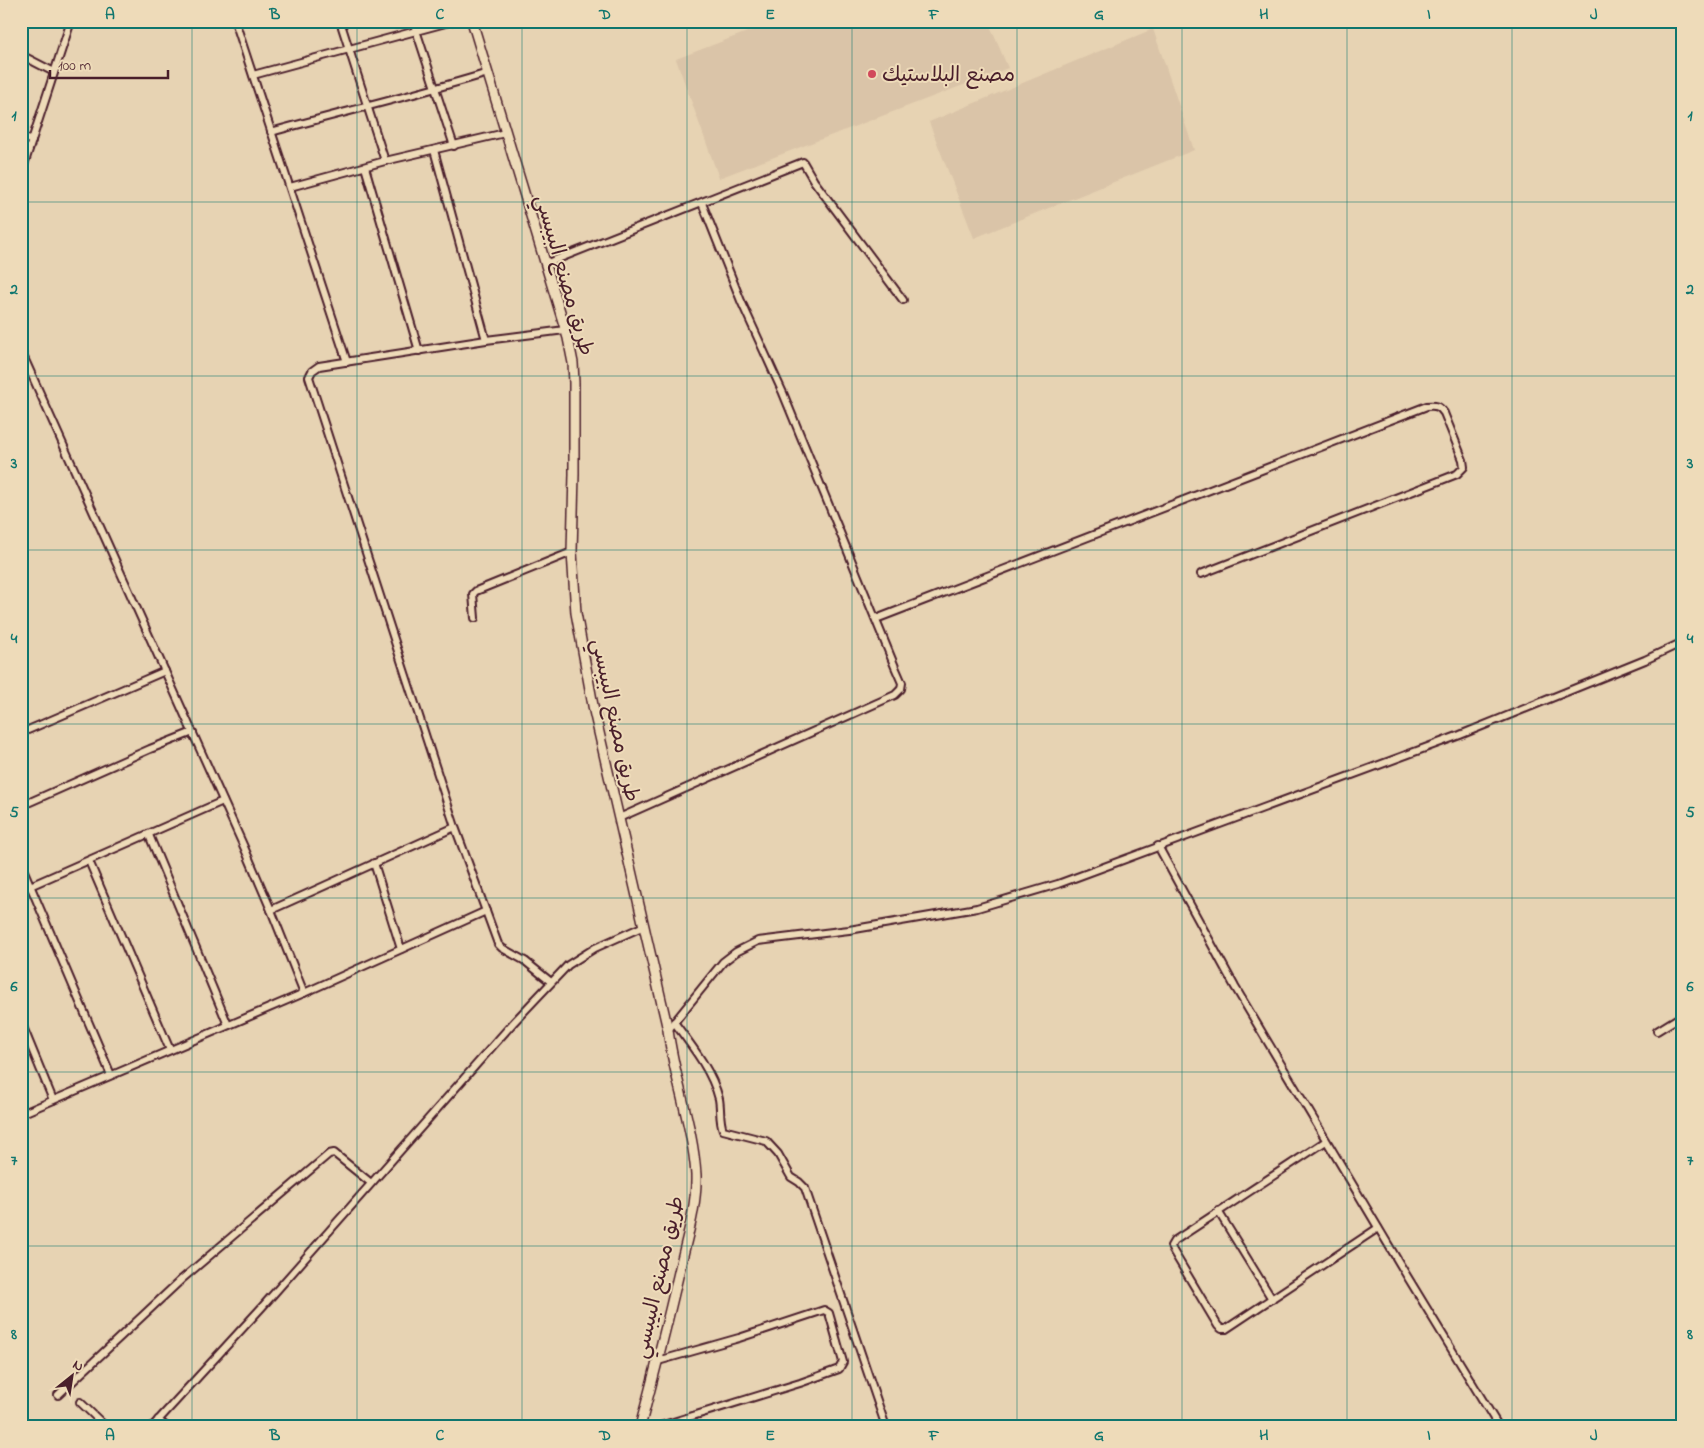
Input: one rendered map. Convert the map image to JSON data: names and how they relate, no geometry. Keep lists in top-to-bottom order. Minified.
{"streets":{"main road":["طريق مصنع البيبسي"]},"places":["مصنع البلاستيك"],"scale_bar":"100 m","north":"top right","grid":{"columns":["A","B","C","D","E","F","G","H","I","J"],"rows":["1","2","3","4","5","6","7","8"]}}
